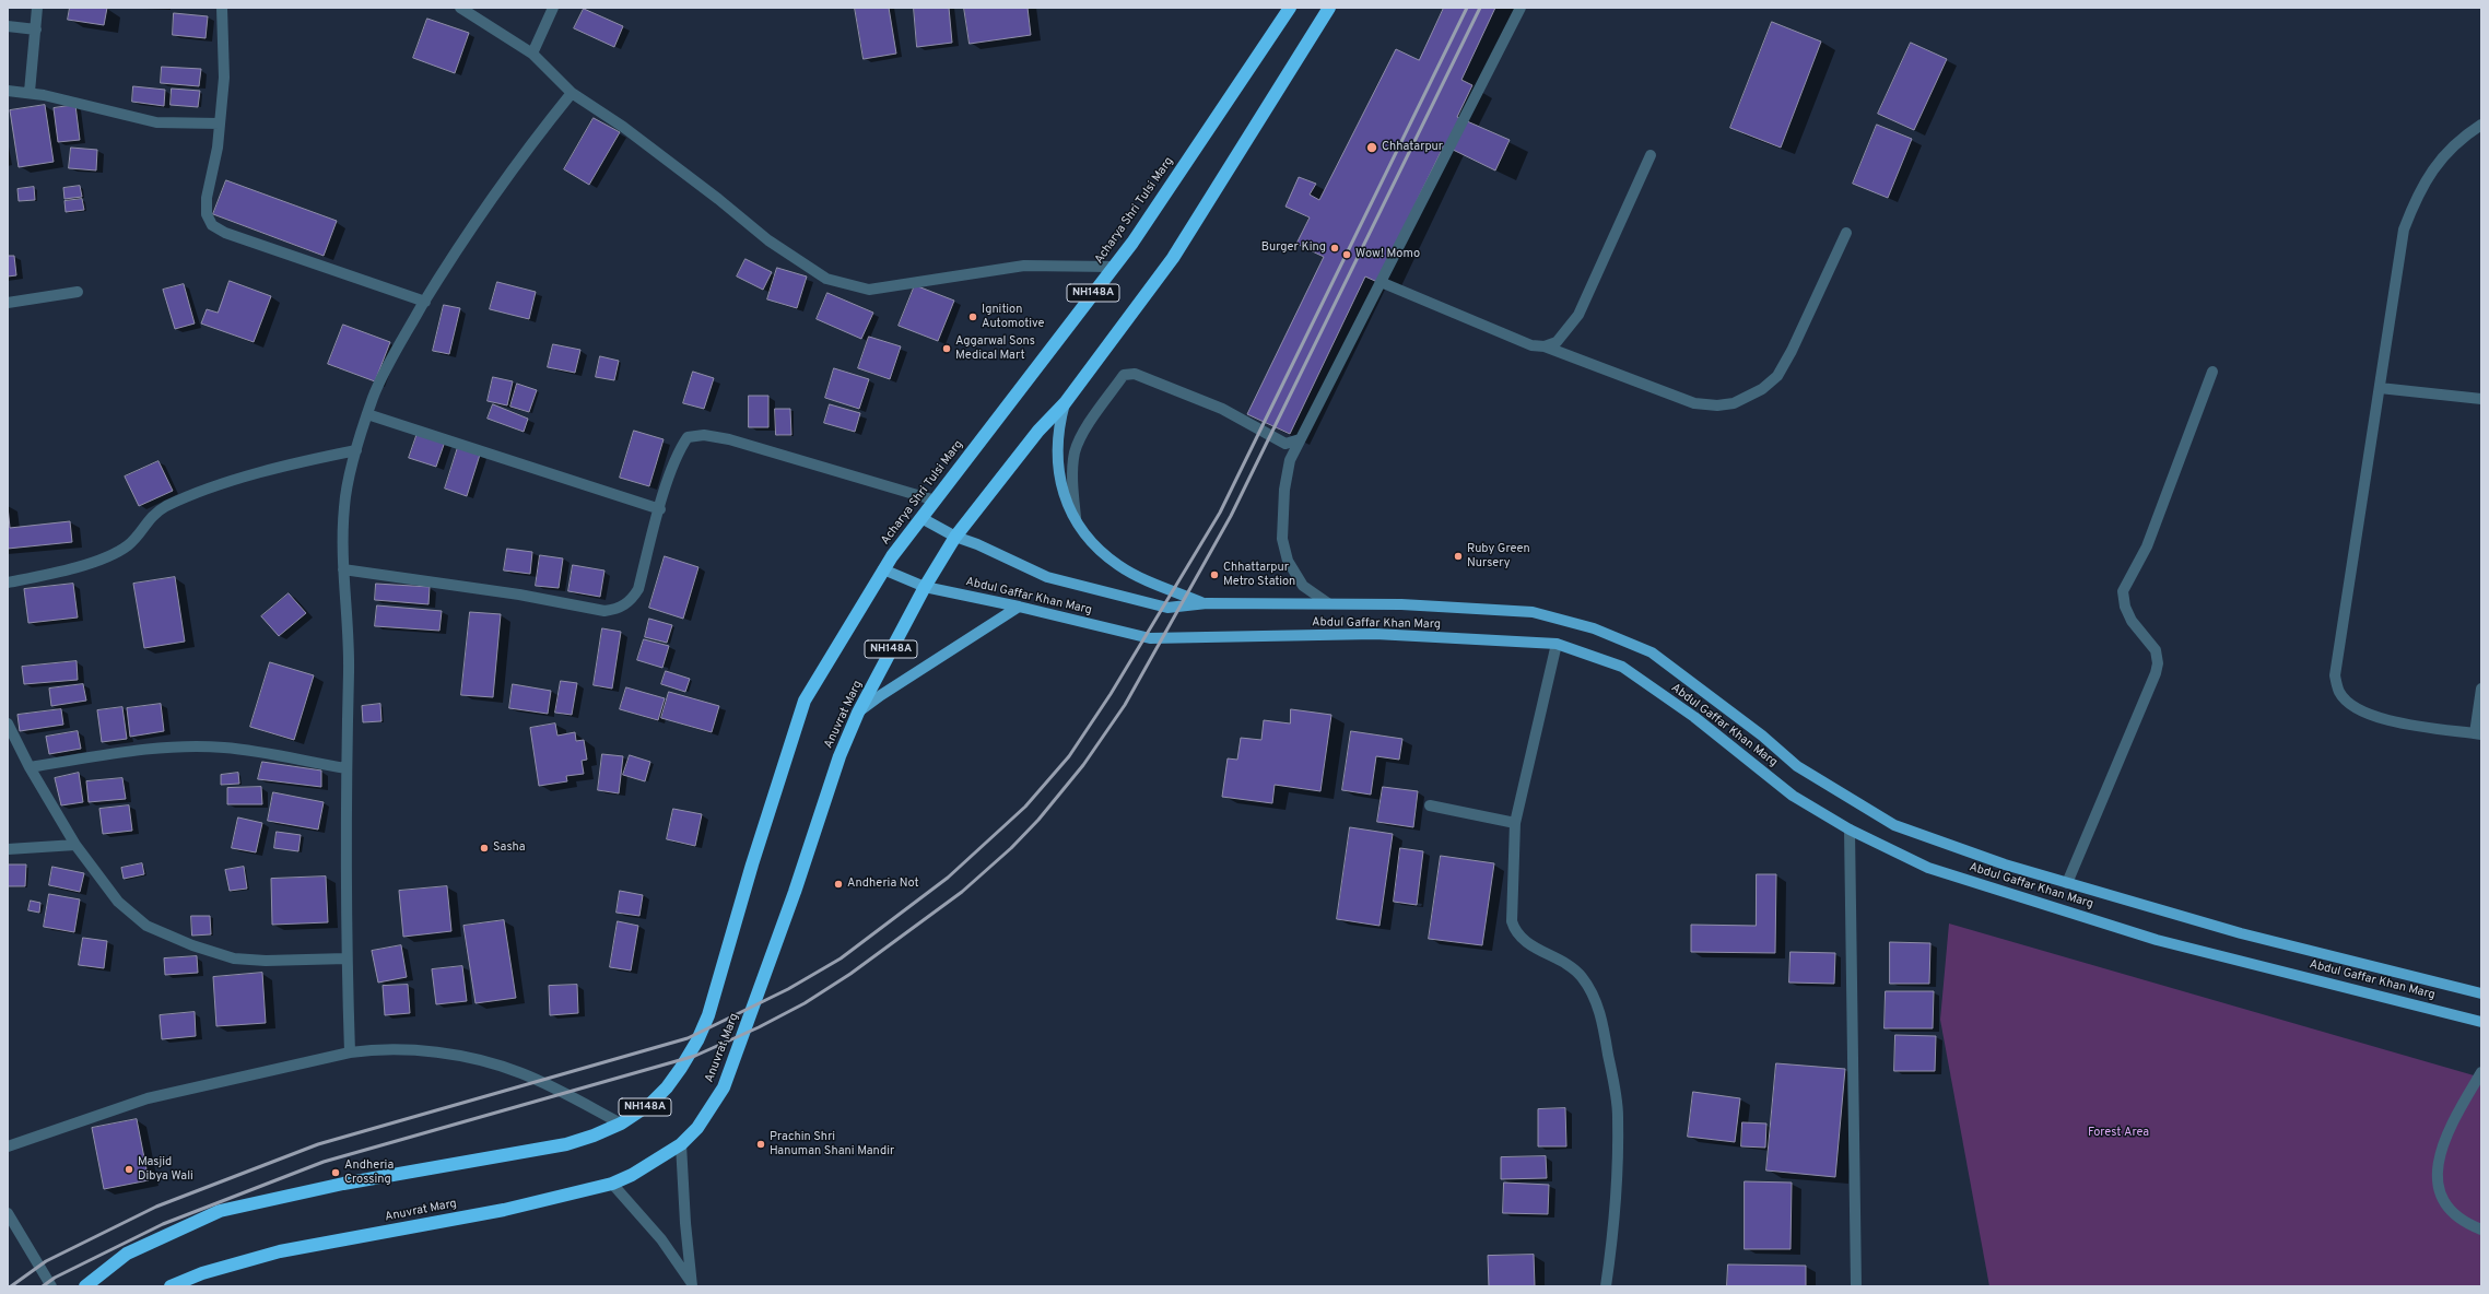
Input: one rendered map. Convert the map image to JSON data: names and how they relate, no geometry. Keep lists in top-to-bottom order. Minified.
{"streets":{"highway":["Acharya Shri Tulsi Marg","NH148A","Anuvrat Marg"],"main road":["Abdul Gaffar Khan Marg"]},"crossings":[["Acharya Shri Tulsi Marg","Abdul Gaffar Khan Marg"],["Acharya Shri Tulsi Marg","Anuvrat Marg"],["NH148A","Abdul Gaffar Khan Marg"],["NH148A","Anuvrat Marg"],["Abdul Gaffar Khan Marg","Anuvrat Marg"]],"parks":["Forest Area"],"places":["Chhatarpur","Burger King","Wow! Momo","Ignition Automotive","Aggarwal Sons Medical Mart","Ruby Green Nursery","Chhattarpur Metro Station","Sasha","Andheria Not","Prachin Shri Hanuman Shani Mandir","Masjid Dibya Wali","Andheria Crossing"]}
